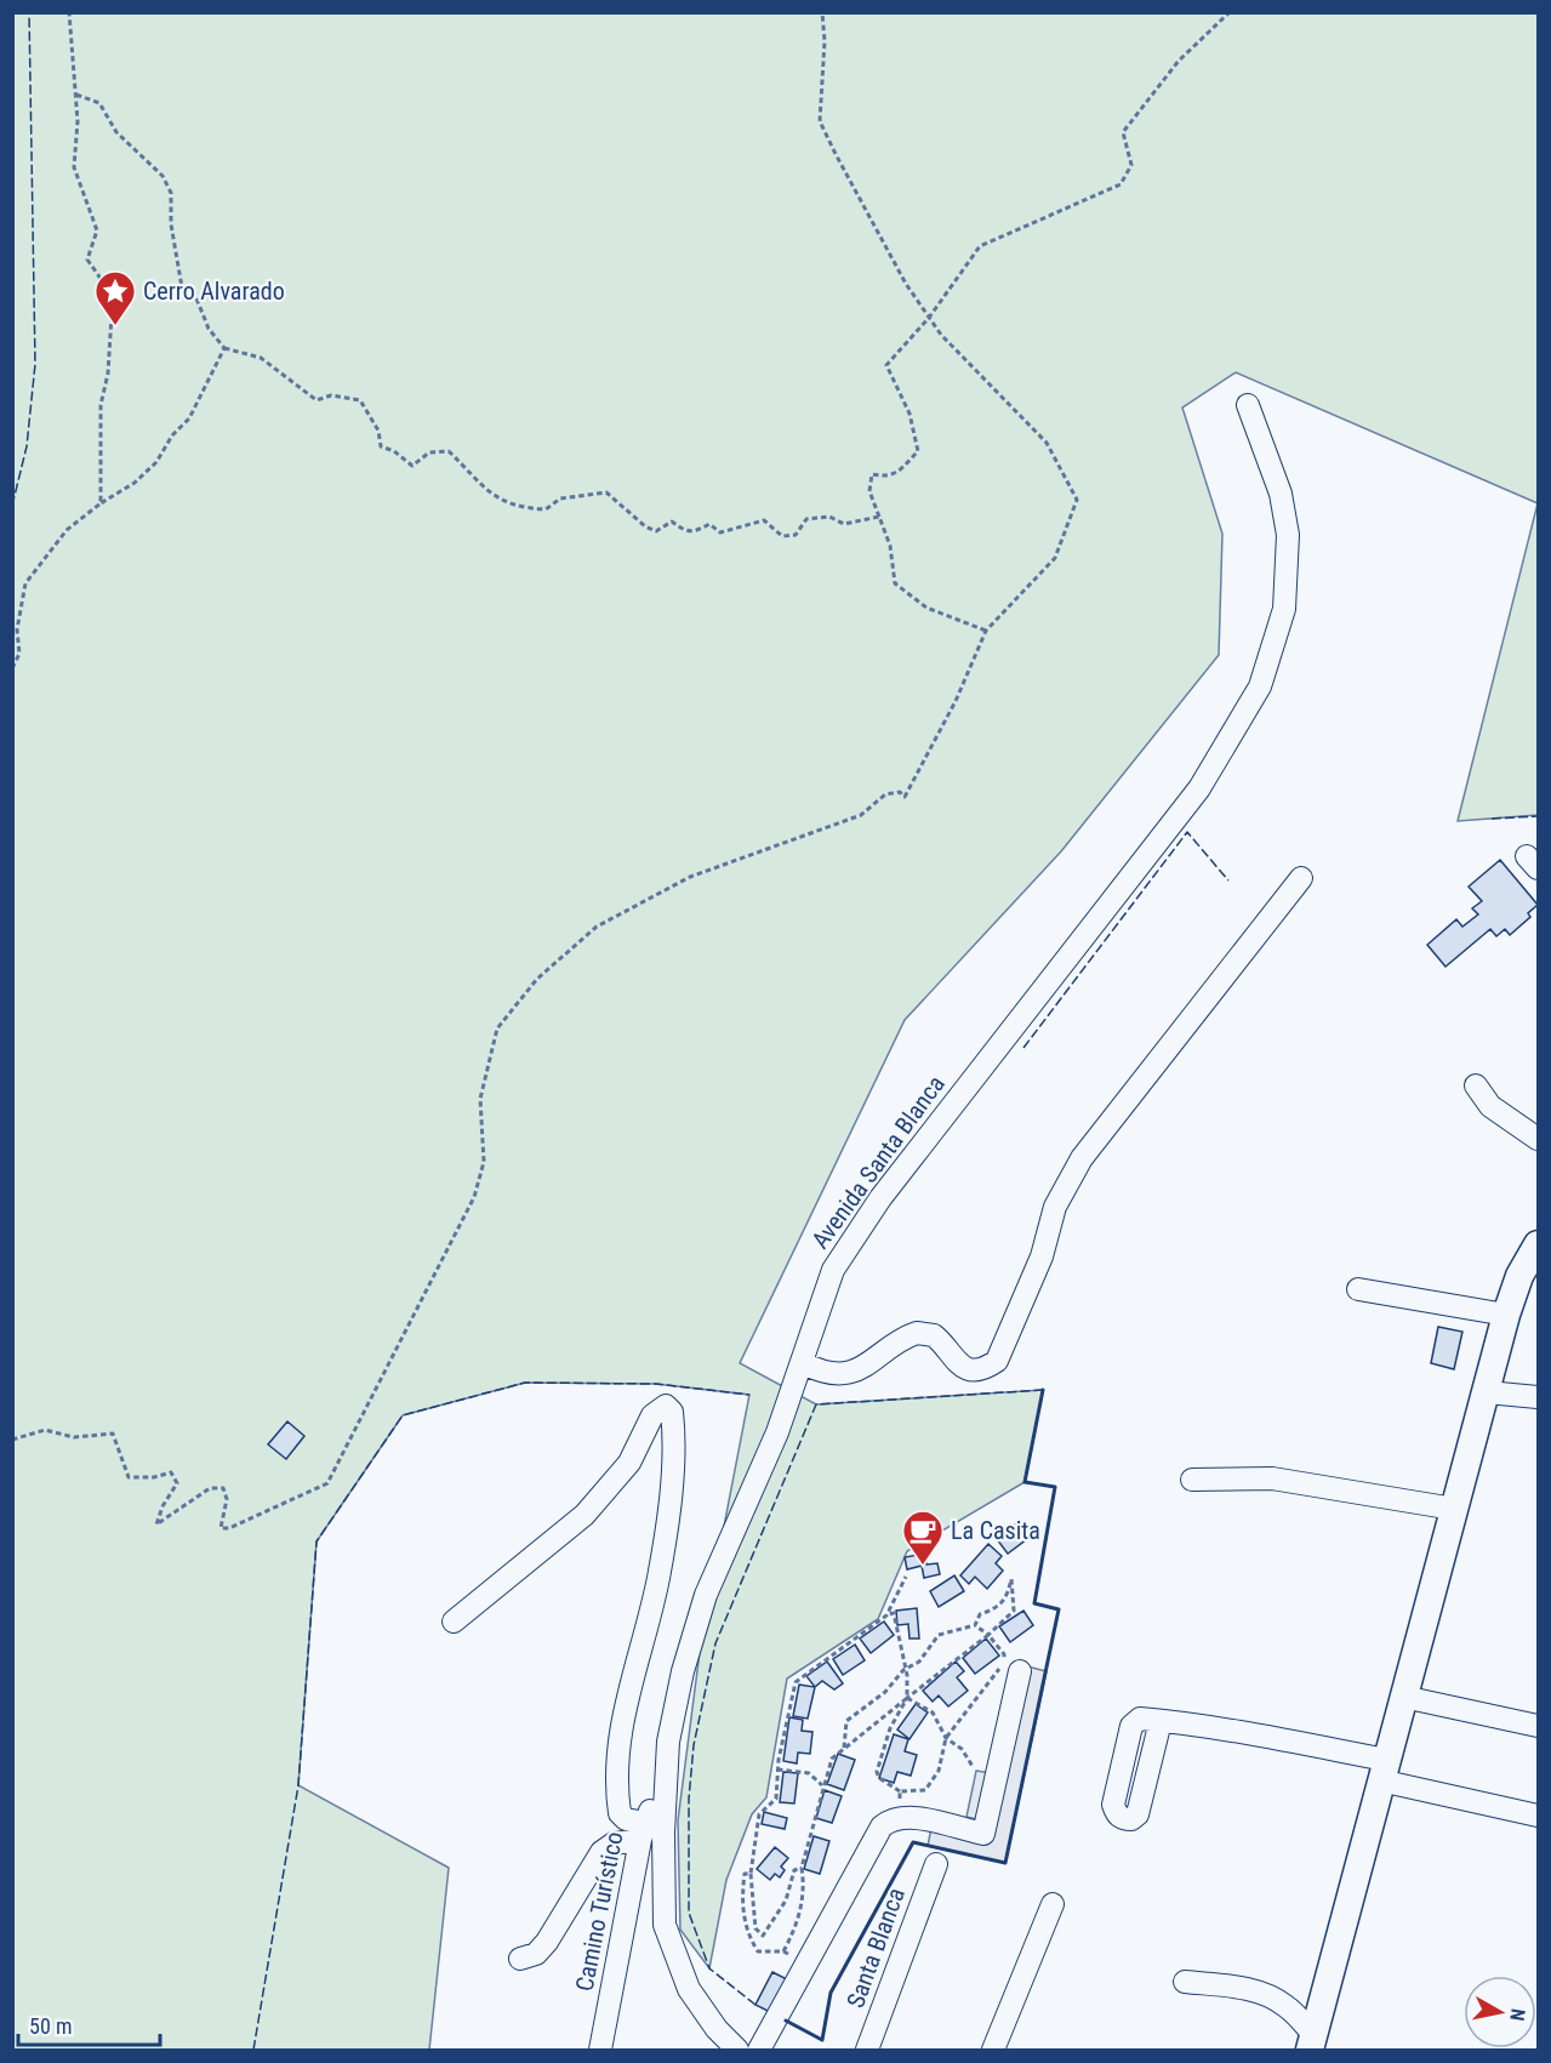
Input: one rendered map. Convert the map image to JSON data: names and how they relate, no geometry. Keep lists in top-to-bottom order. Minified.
{"streets":{"street":["Avenida Santa Blanca","Camino Turístico","Santa Blanca"]},"crossings":[["Avenida Santa Blanca","Camino Turístico"]],"places":{"place":["Cerro Alvarado"],"cafe":["La Casita"]},"scale_bar":"50 m","north":"right"}
